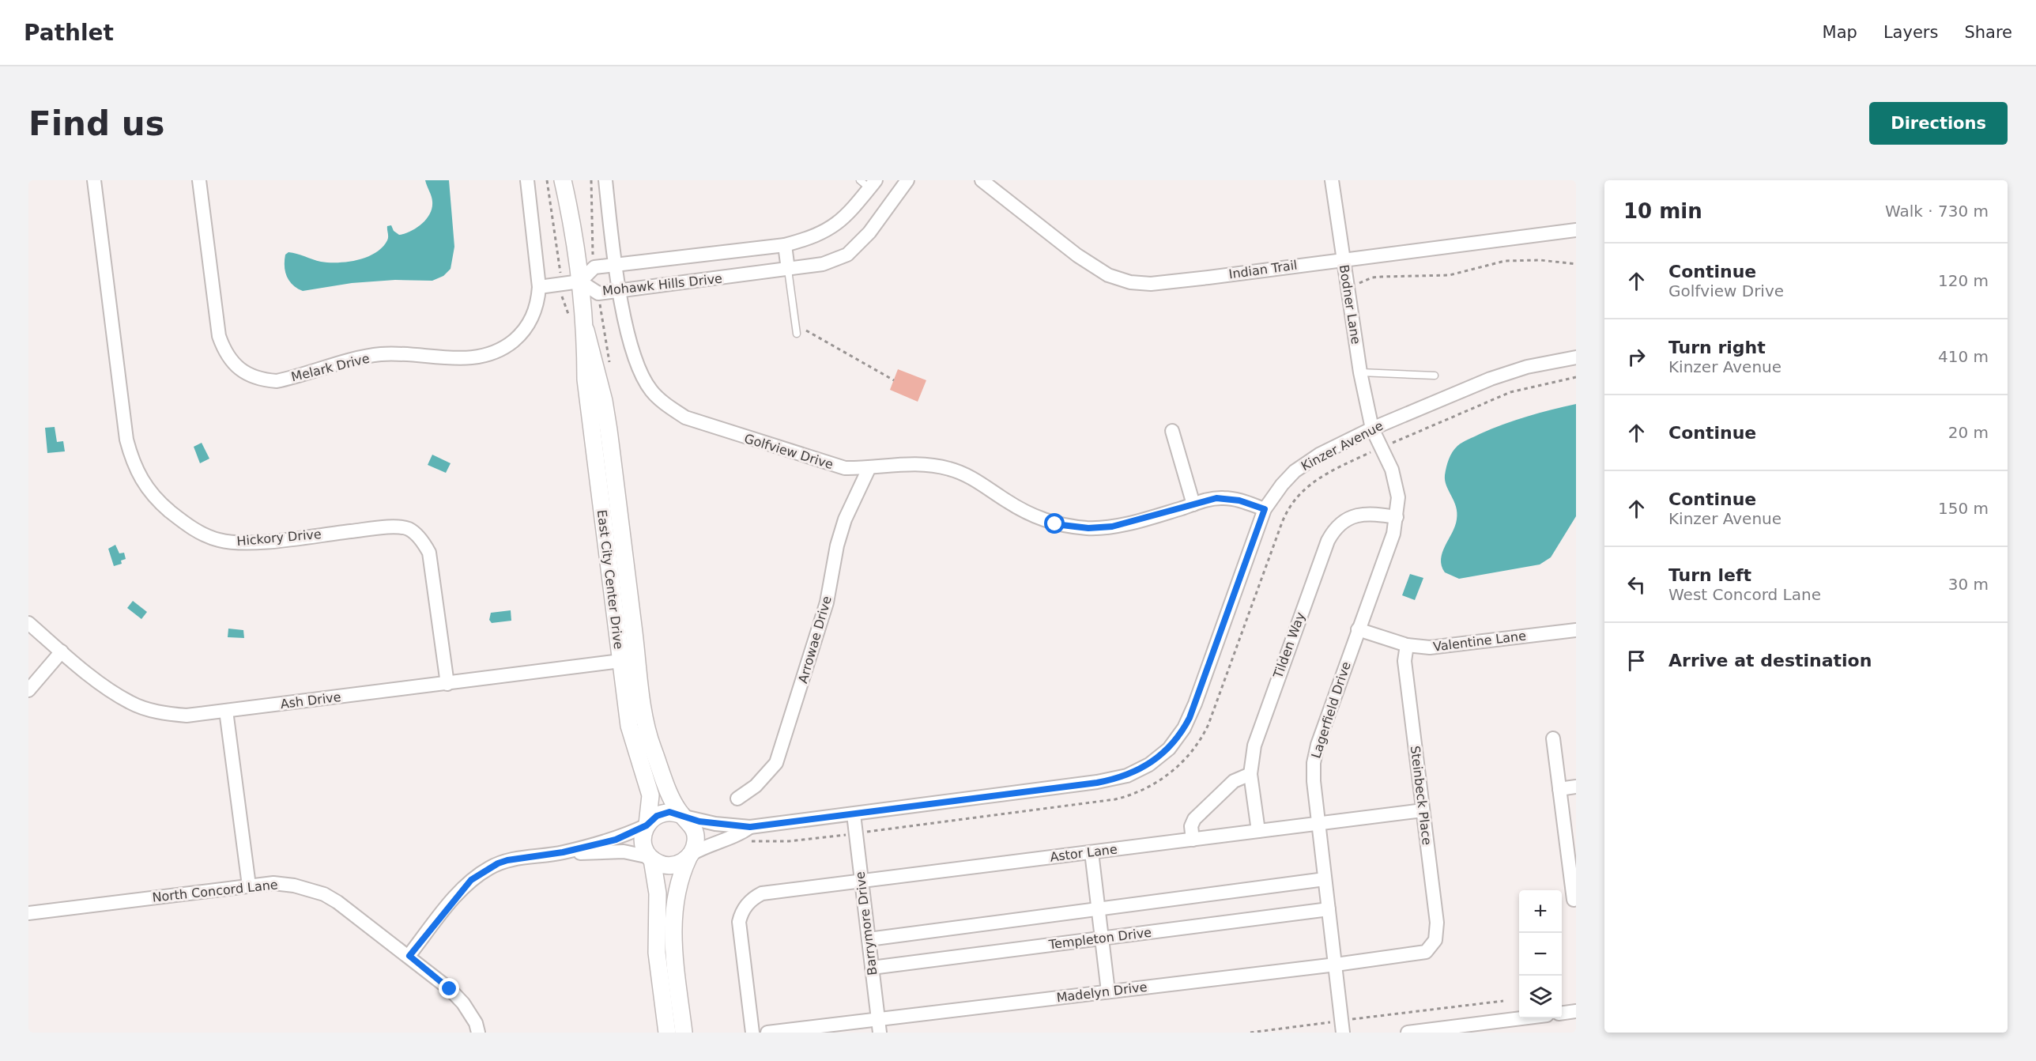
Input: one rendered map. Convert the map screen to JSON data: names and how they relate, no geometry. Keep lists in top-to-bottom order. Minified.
{"streets":{"street":["Indian Trail","Mohawk Hills Drive","Bodner Lane","Melark Drive","Kinzer Avenue","Golfview Drive","Hickory Drive","East City Center Drive","Arrowae Drive","Valentine Lane","Tilden Way","Ash Drive","Lagerfield Drive","Steinbeck Place","Astor Lane","North Concord Lane","Barrymore Drive","Templeton Drive","Madelyn Drive"]},"crossings":[["Indian Trail","Bodner Lane"],["Mohawk Hills Drive","Golfview Drive"],["Mohawk Hills Drive","East City Center Drive"],["Bodner Lane","Kinzer Avenue"],["Bodner Lane","Lagerfield Drive"],["Kinzer Avenue","Golfview Drive"],["Kinzer Avenue","East City Center Drive"],["Kinzer Avenue","Lagerfield Drive"],["Kinzer Avenue","Barrymore Drive"],["Golfview Drive","Arrowae Drive"],["Hickory Drive","Ash Drive"],["East City Center Drive","Ash Drive"],["Valentine Lane","Lagerfield Drive"],["Valentine Lane","Steinbeck Place"],["Tilden Way","Lagerfield Drive"],["Tilden Way","Astor Lane"],["Lagerfield Drive","Astor Lane"],["Lagerfield Drive","Templeton Drive"],["Lagerfield Drive","Madelyn Drive"],["Steinbeck Place","Astor Lane"],["Steinbeck Place","Madelyn Drive"],["Astor Lane","Barrymore Drive"],["Barrymore Drive","Templeton Drive"],["Barrymore Drive","Madelyn Drive"]],"page":{"header":"Pathlet","nav":["Map","Layers","Share"],"buttons":"Directions","title":"Find us","heading":["10 min","Walk · 730 m"],"list":[["Continue","Golfview Drive","120 m"],["Turn right","Kinzer Avenue","410 m"],["Continue","20 m"],["Continue","Kinzer Avenue","150 m"],["Turn left","West Concord Lane","30 m"],"Arrive at destination"],"map_buttons":["+","−"]}}
